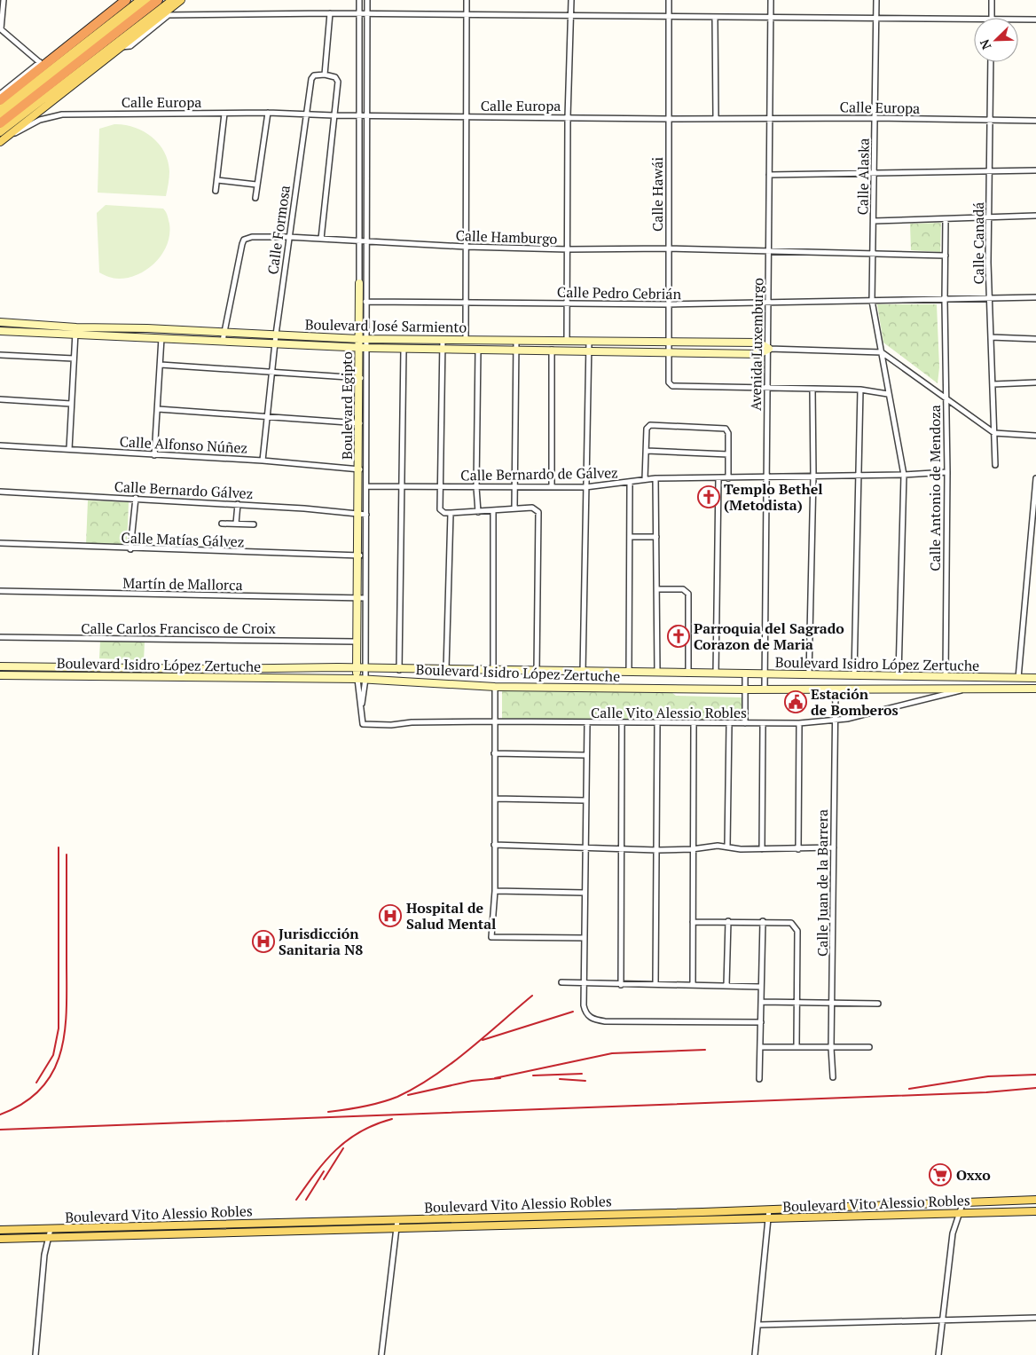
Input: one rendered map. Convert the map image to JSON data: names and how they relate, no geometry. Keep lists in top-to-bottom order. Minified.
{"streets":{"main road":["Boulevard José Sarmiento","Boulevard Egipto","Boulevard Isidro López Zertuche","Boulevard Vito Alessio Robles"],"street":["Calle Europa","Calle Alaska","Calle Hawái","Calle Formosa","Calle Hamburgo","Calle Canadá","Calle Pedro Cebrián","Avenida Luxemburgo","Calle Alfonso Núñez","Calle Bernardo de Gálvez","Calle Antonio de Mendoza","Calle Bernardo Gálvez","Calle Matías Gálvez","Martín de Mallorca","Calle Carlos Francisco de Croix","Calle Vito Alessio Robles","Calle Juan de la Barrera"]},"crossings":[["Calle Europa","Calle Alaska"],["Calle Europa","Calle Hawái"],["Calle Europa","Calle Formosa"],["Calle Europa","Calle Canadá"],["Calle Europa","Avenida Luxemburgo"],["Calle Europa","Boulevard Egipto"],["Calle Alaska","Calle Hamburgo"],["Calle Alaska","Calle Pedro Cebrián"],["Calle Alaska","Boulevard José Sarmiento"],["Calle Alaska","Calle Bernardo de Gálvez"],["Calle Alaska","Boulevard Isidro López Zertuche"],["Calle Hawái","Calle Hamburgo"],["Calle Hawái","Calle Pedro Cebrián"],["Calle Hawái","Boulevard José Sarmiento"],["Calle Hawái","Avenida Luxemburgo"],["Calle Formosa","Calle Hamburgo"],["Calle Formosa","Boulevard José Sarmiento"],["Calle Formosa","Calle Alfonso Núñez"],["Calle Hamburgo","Boulevard José Sarmiento"],["Calle Hamburgo","Avenida Luxemburgo"],["Calle Hamburgo","Boulevard Egipto"],["Calle Hamburgo","Calle Antonio de Mendoza"],["Calle Canadá","Calle Pedro Cebrián"],["Calle Pedro Cebrián","Avenida Luxemburgo"],["Calle Pedro Cebrián","Boulevard Egipto"],["Calle Pedro Cebrián","Calle Antonio de Mendoza"],["Boulevard José Sarmiento","Avenida Luxemburgo"],["Boulevard José Sarmiento","Boulevard Egipto"],["Avenida Luxemburgo","Calle Bernardo de Gálvez"],["Avenida Luxemburgo","Boulevard Isidro López Zertuche"],["Boulevard Egipto","Calle Alfonso Núñez"],["Boulevard Egipto","Calle Bernardo de Gálvez"],["Boulevard Egipto","Calle Bernardo Gálvez"],["Boulevard Egipto","Calle Matías Gálvez"],["Boulevard Egipto","Martín de Mallorca"],["Boulevard Egipto","Calle Carlos Francisco de Croix"],["Boulevard Egipto","Boulevard Isidro López Zertuche"],["Boulevard Egipto","Calle Vito Alessio Robles"],["Calle Bernardo de Gálvez","Calle Antonio de Mendoza"],["Calle Antonio de Mendoza","Boulevard Isidro López Zertuche"],["Boulevard Isidro López Zertuche","Calle Vito Alessio Robles"],["Boulevard Isidro López Zertuche","Calle Juan de la Barrera"],["Calle Vito Alessio Robles","Calle Juan de la Barrera"]],"places":{"church":["Templo Bethel (Metodista)","Parroquia del Sagrado Corazon de Maria"],"public building":["Estación de Bomberos"],"hospital":["Hospital de Salud Mental","Jurisdicción Sanitaria N8"],"supermarket":["Oxxo"]},"north":"bottom left"}
